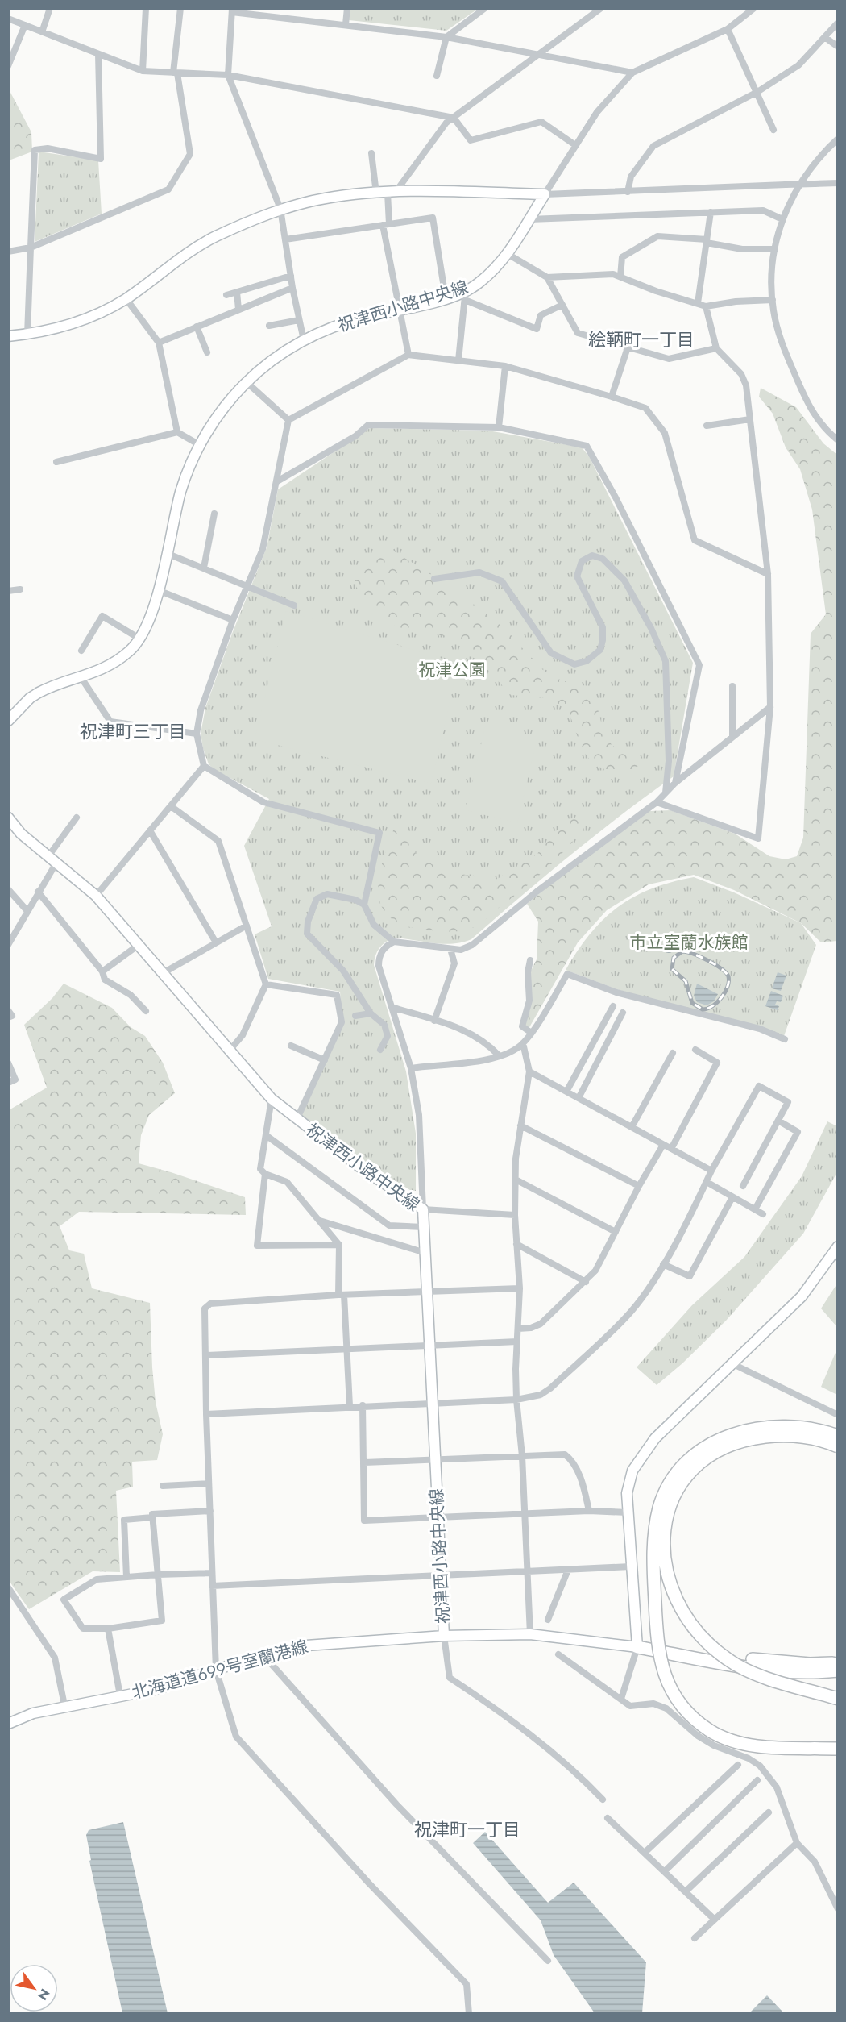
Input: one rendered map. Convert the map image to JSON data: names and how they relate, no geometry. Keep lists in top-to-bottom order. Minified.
{"streets":{"main road":["祝津西小路中央線","北海道道699号室蘭港線"]},"crossings":[["祝津西小路中央線","北海道道699号室蘭港線"]],"districts":["絵鞆町一丁目","祝津町三丁目","祝津町一丁目"],"parks":["祝津公園","市立室蘭水族館"],"north":"bottom right"}
